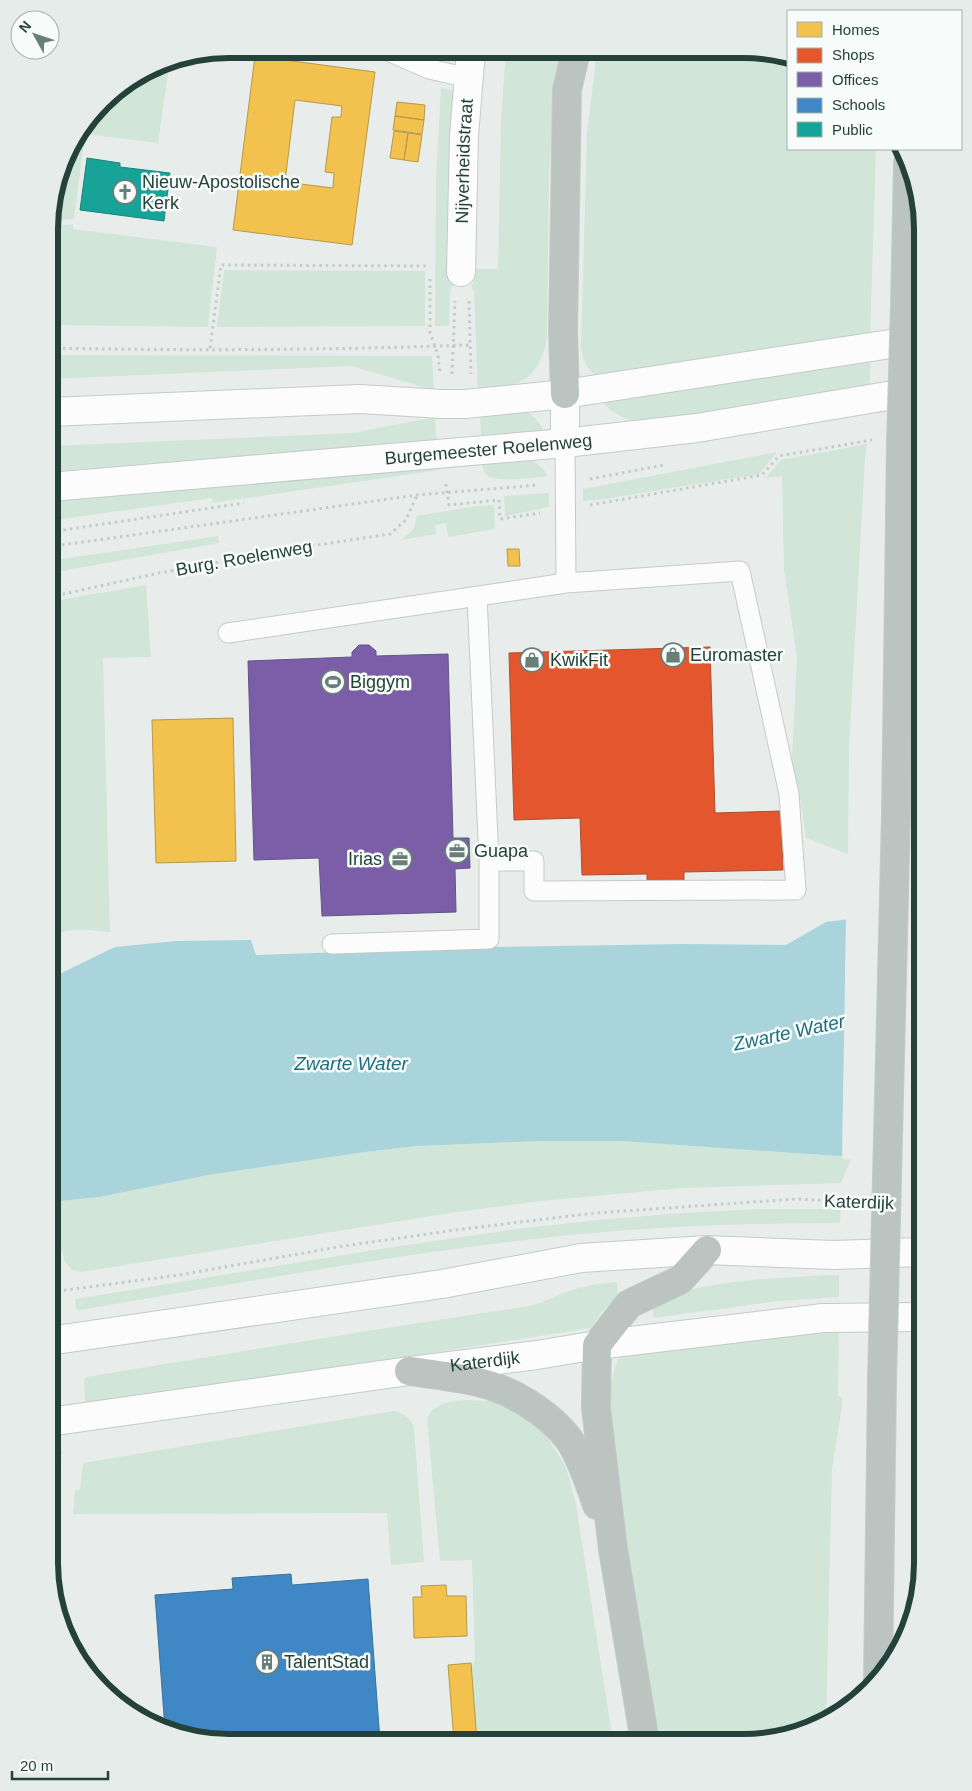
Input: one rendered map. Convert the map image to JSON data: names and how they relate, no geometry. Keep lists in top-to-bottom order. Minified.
{"streets":{"main road":["Nijverheidstraat","Burgemeester Roelenweg","Katerdijk"],"path":["Burg. Roelenweg"]},"water":["Zwarte Water"],"places":{"church":["Nieuw-Apostolische Kerk"],"shop":["Euromaster","KwikFit"],"sports":["Biggym"],"office":["Guapa","Irias"],"building":["TalentStad"]},"legend":["Homes","Shops","Offices","Schools","Public"],"scale_bar":"20 m","north":"top left"}
